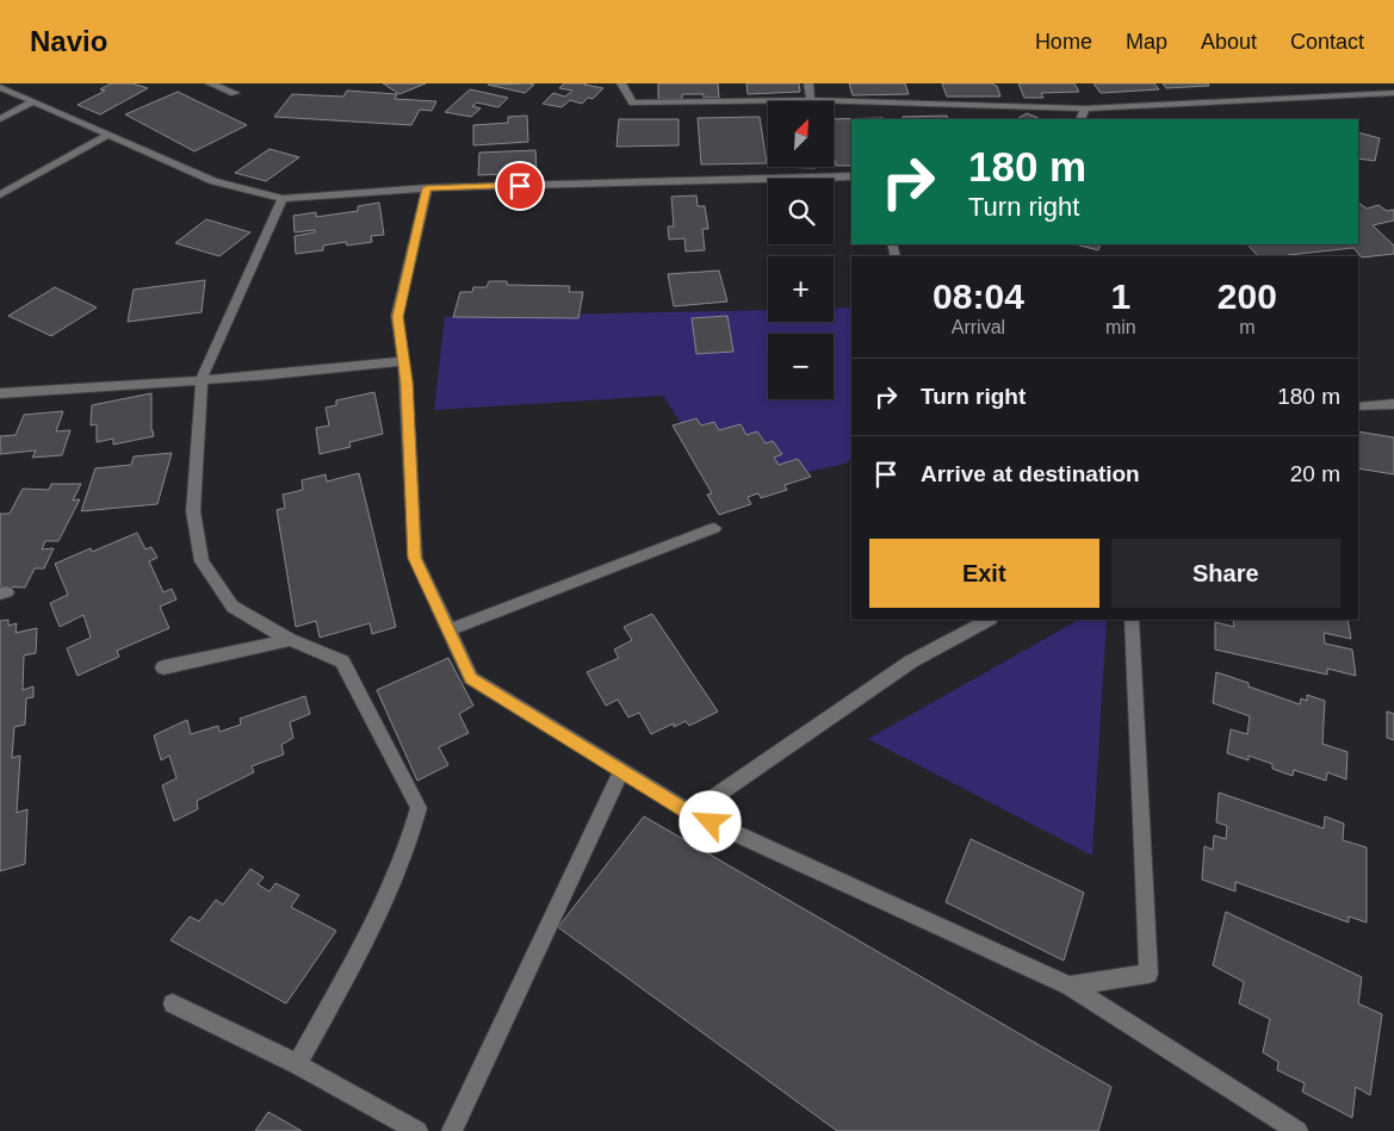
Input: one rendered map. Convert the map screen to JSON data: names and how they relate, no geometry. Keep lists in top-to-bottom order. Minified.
{"north":"top right","page":{"header":"Navio","nav":["Home","Map","About","Contact"],"map_buttons":["+","−"],"turn":["180 m","Turn right"],"eta":["08:04","Arrival","1","min","200","m"],"list":[{"name":"Turn right","value":"180 m"},{"name":"Arrive at destination","value":"20 m"}],"buttons":["Exit","Share"]}}
